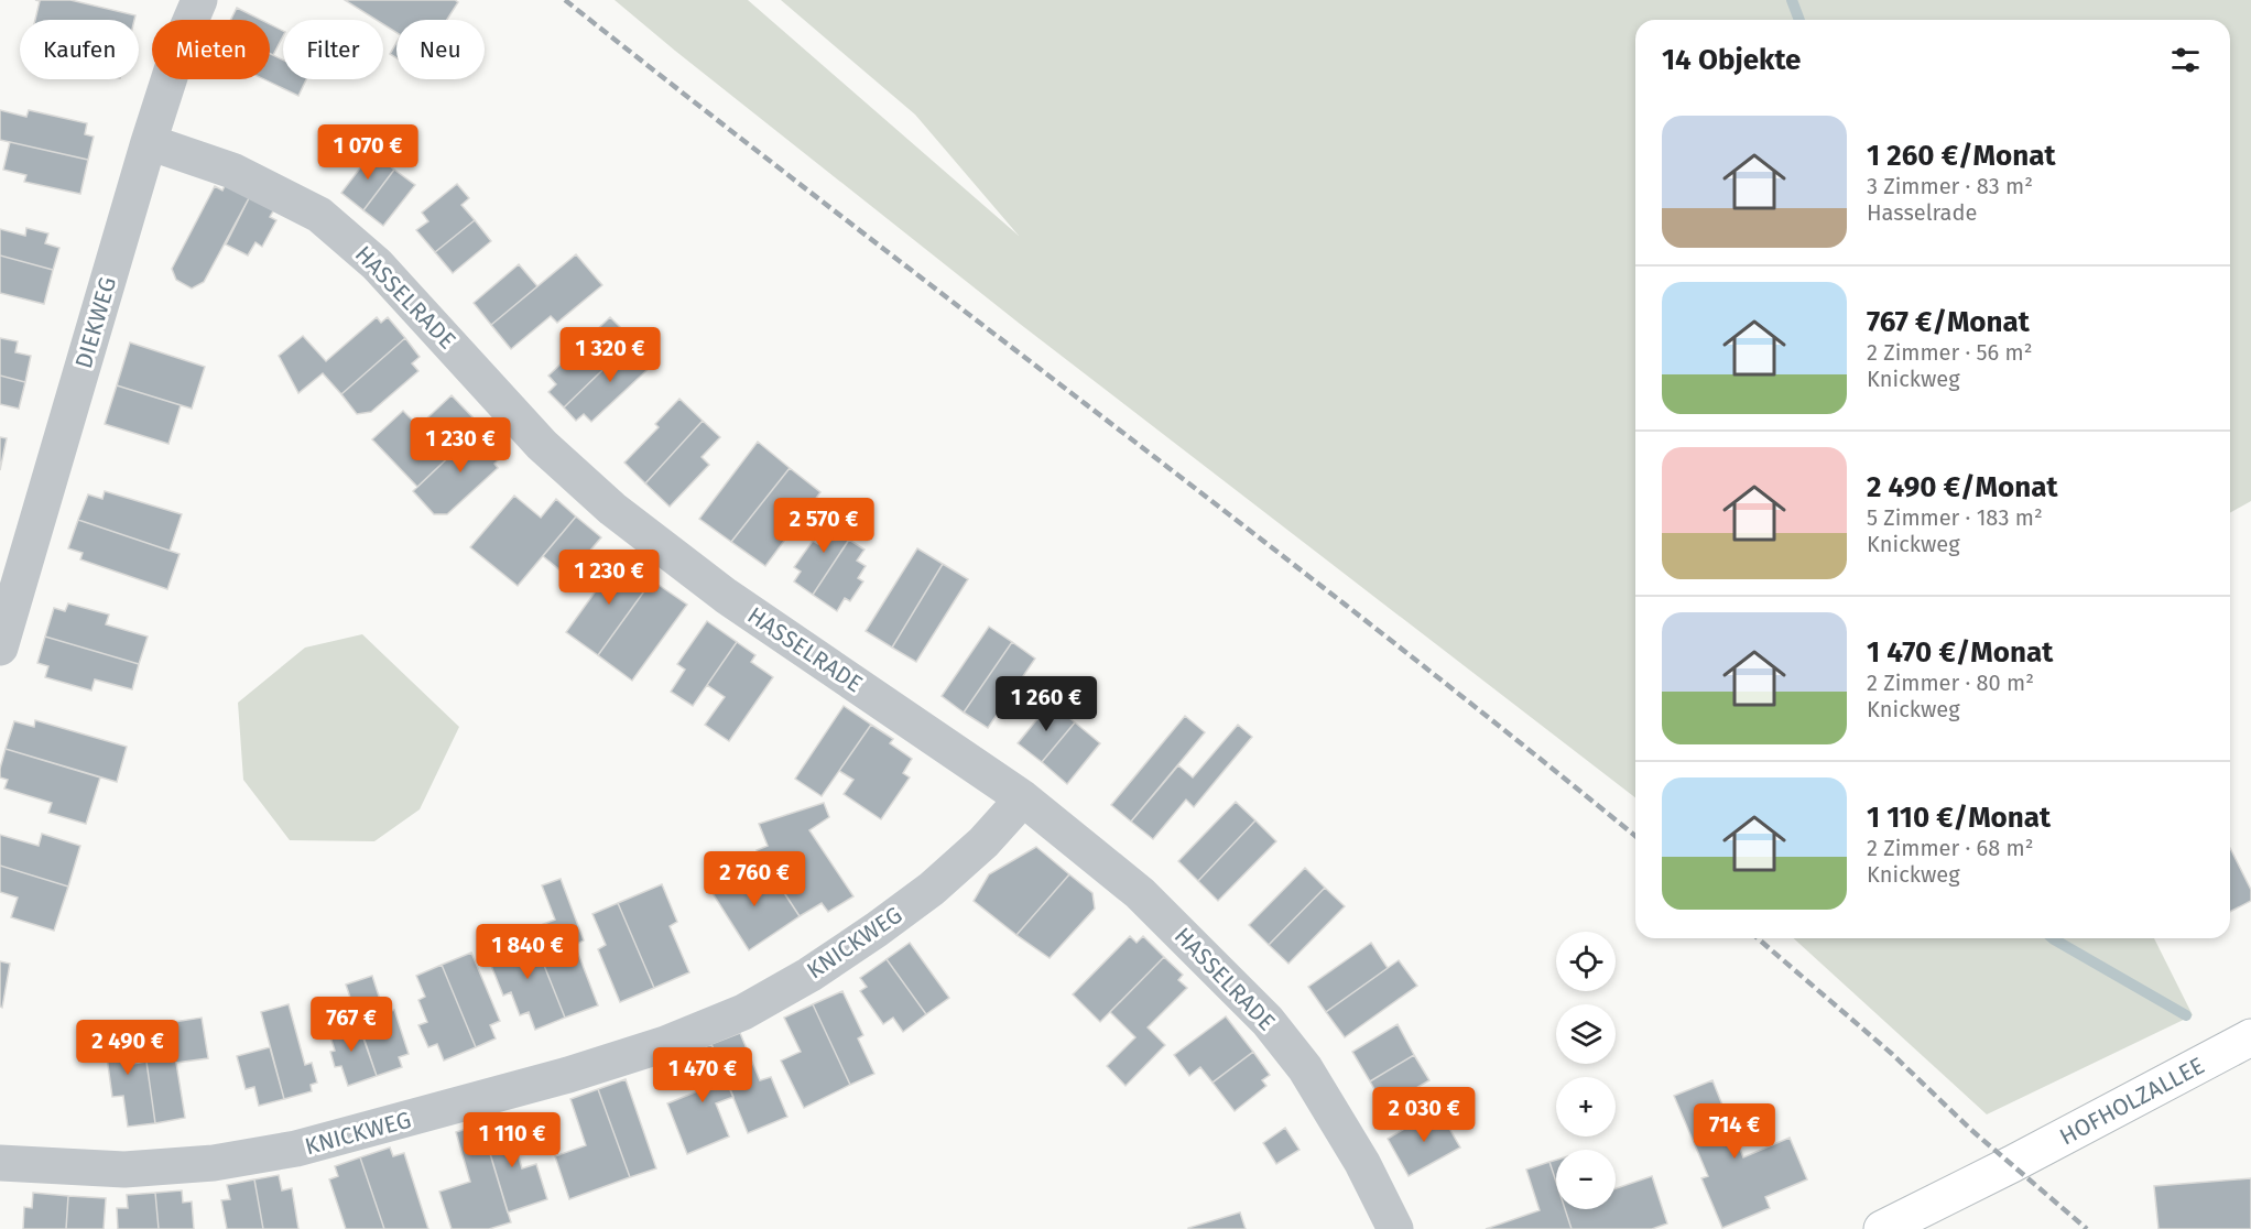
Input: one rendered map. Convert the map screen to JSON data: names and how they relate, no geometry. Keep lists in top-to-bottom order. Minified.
{"streets":{"street":["HASSELRADE","DIEKWEG","KNICKWEG","HOFHOLZALLEE"]},"crossings":[["HASSELRADE","DIEKWEG"],["HASSELRADE","KNICKWEG"]],"page":{"chip":["Kaufen","Mieten","Filter","Neu"],"heading":"14 Objekte","list":[{"name":"1 260 €/Monat","note":"3 Zimmer · 83 m² · Hasselrade"},{"name":"767 €/Monat","note":"2 Zimmer · 56 m² · Knickweg"},{"name":"2 490 €/Monat","note":"5 Zimmer · 183 m² · Knickweg"},{"name":"1 470 €/Monat","note":"2 Zimmer · 80 m² · Knickweg"},{"name":"1 110 €/Monat","note":"2 Zimmer · 68 m² · Knickweg"}],"price":["1 070 €","1 320 €","1 230 €","2 570 €","1 230 €","1 260 €","2 760 €","1 840 €","767 €","2 490 €","1 470 €","2 030 €","714 €","1 110 €"],"map_buttons":["+","−"]}}
